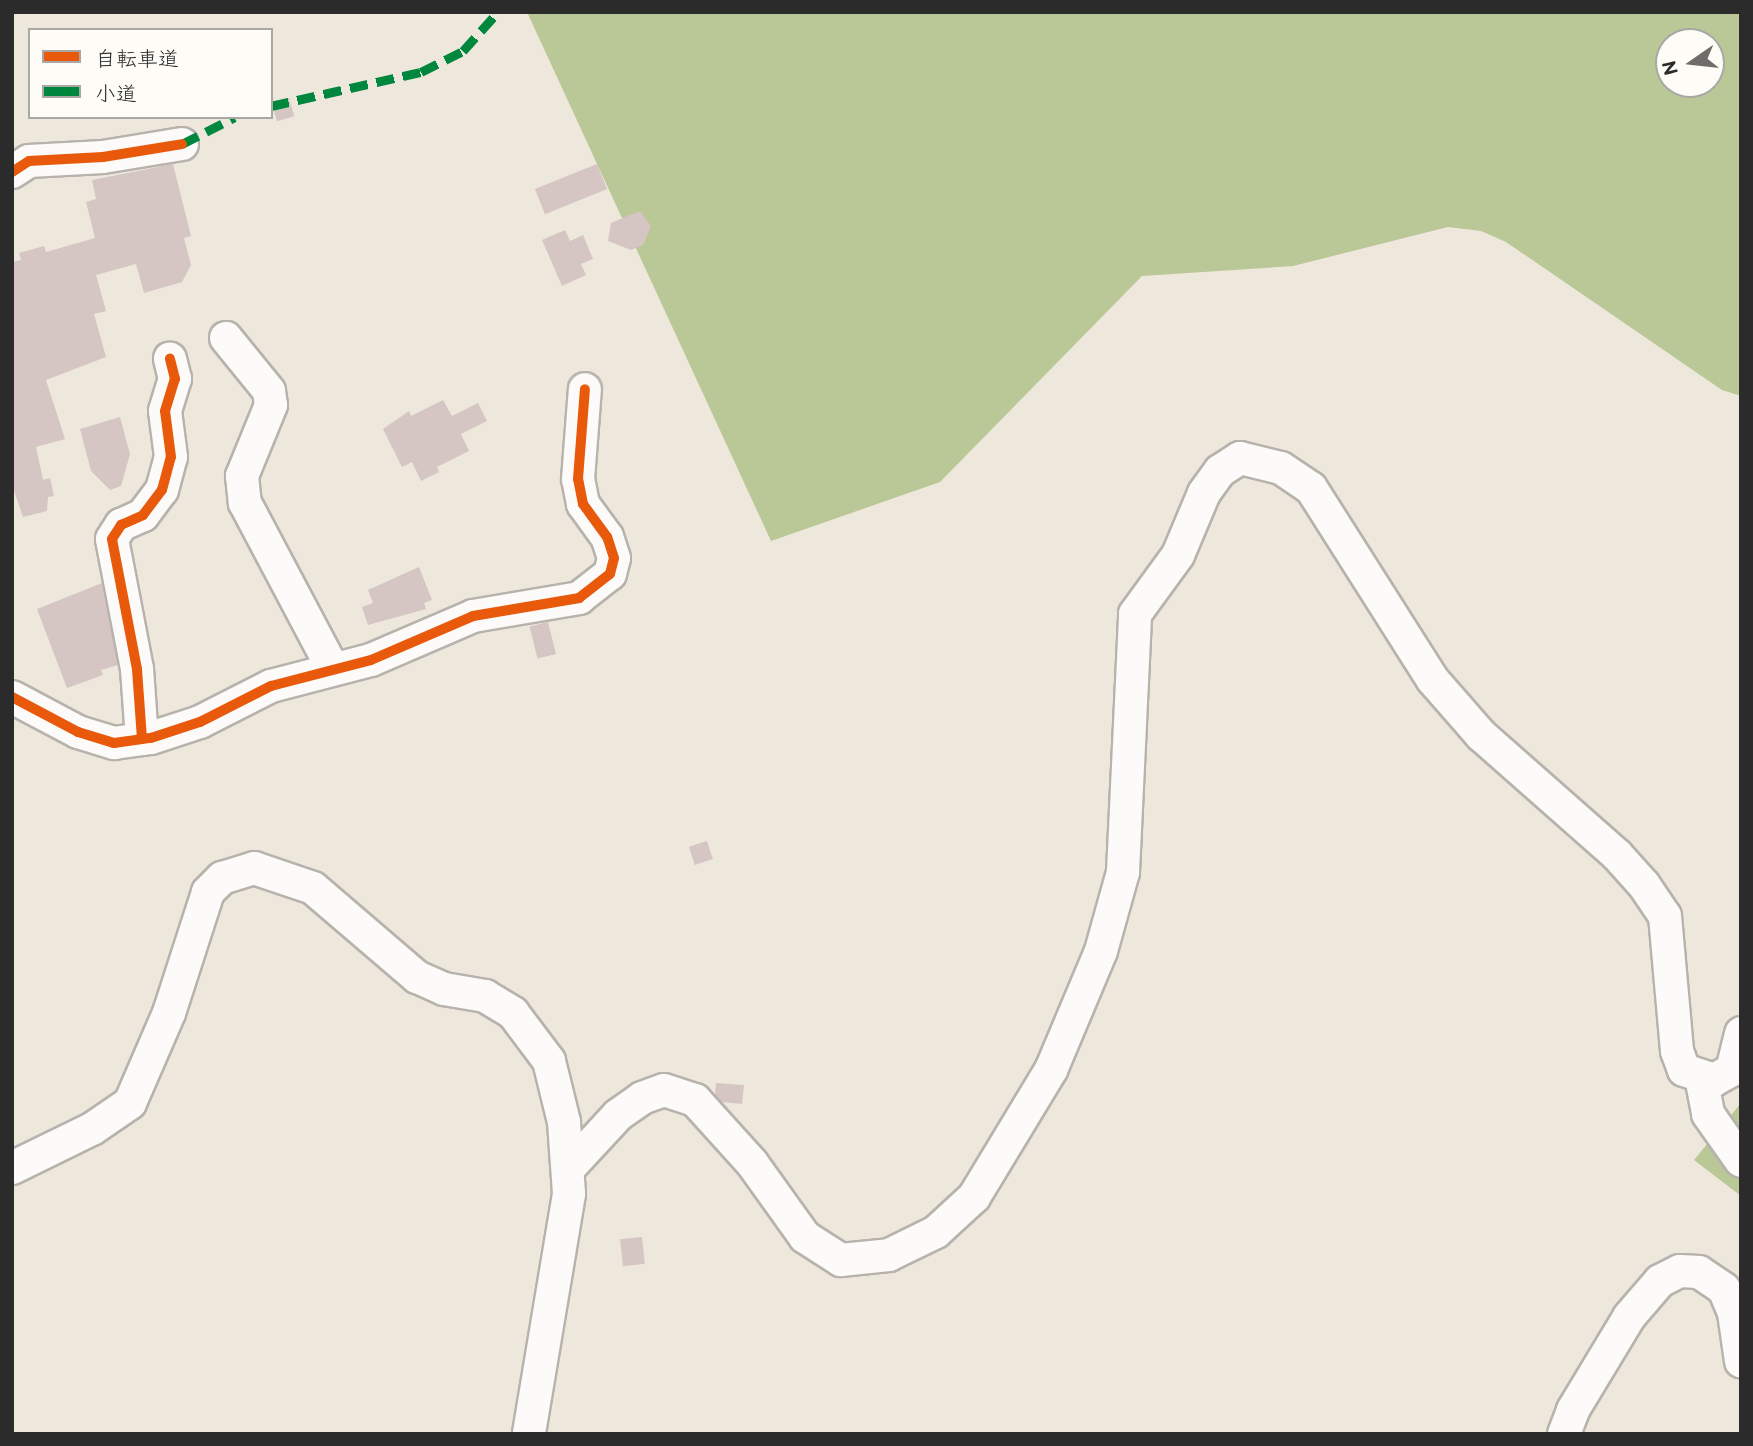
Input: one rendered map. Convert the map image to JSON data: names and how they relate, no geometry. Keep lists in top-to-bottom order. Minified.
{"legend":["自転車道","小道"],"north":"left"}
